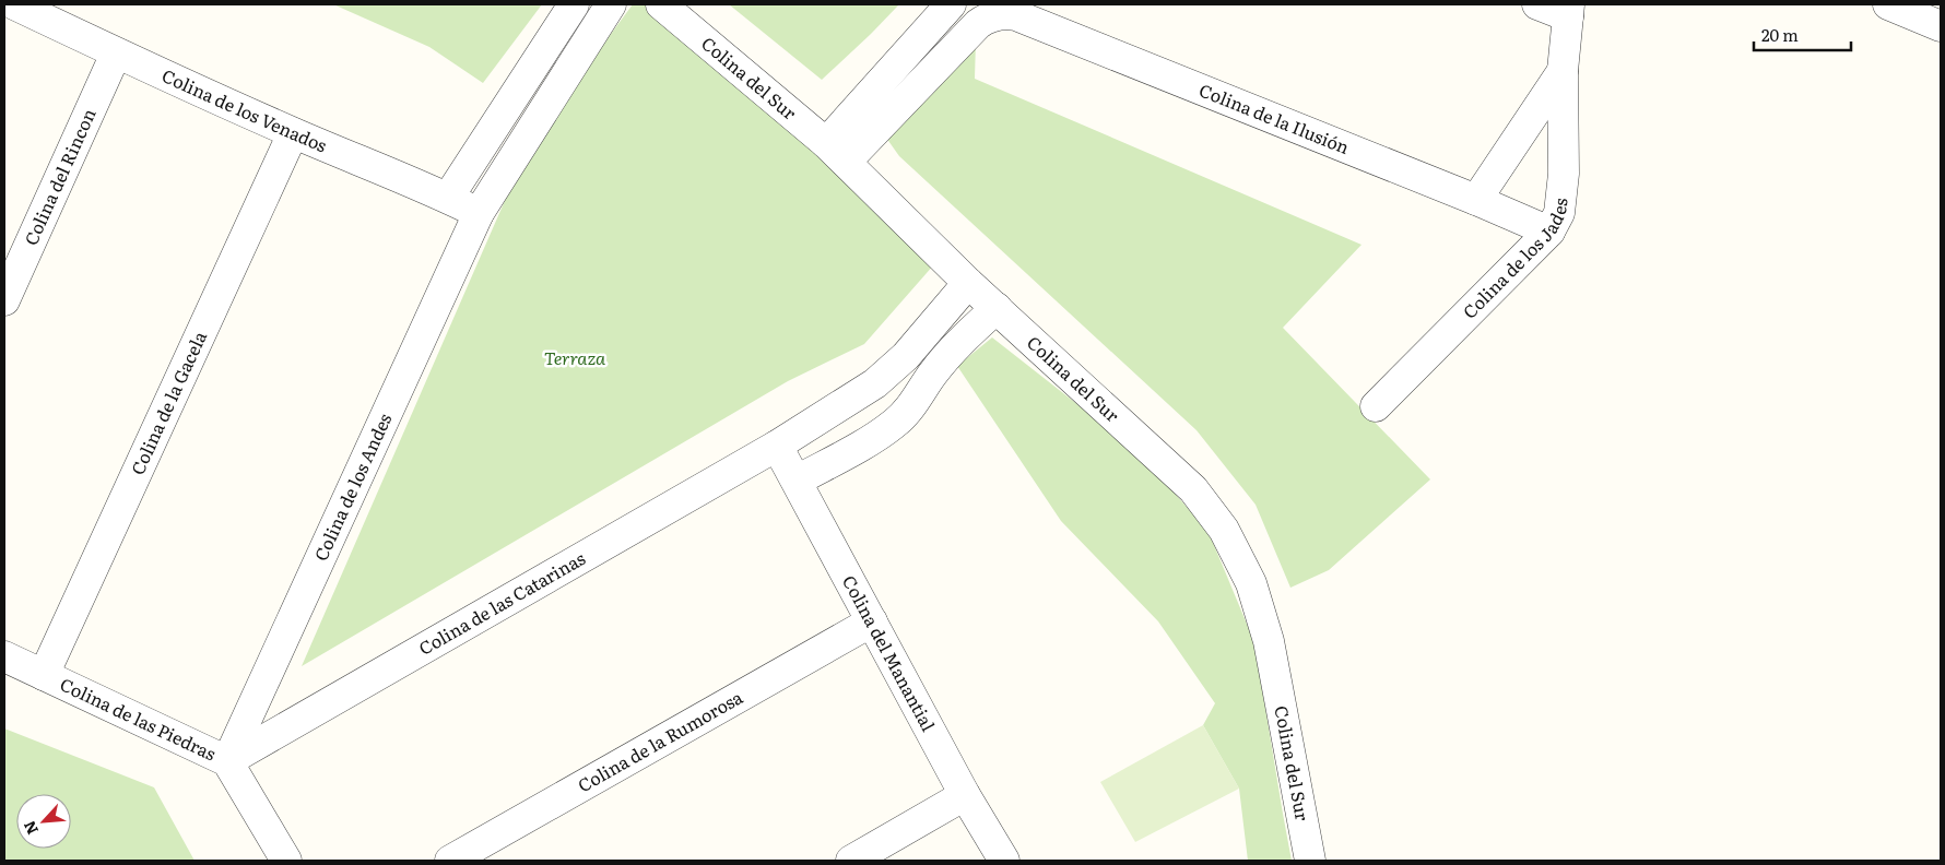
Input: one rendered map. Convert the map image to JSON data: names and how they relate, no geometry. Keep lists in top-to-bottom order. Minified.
{"streets":{"street":["Colina del Sur","Colina de los Venados","Colina de la Ilusión","Colina del Rincon","Colina de los Jades","Colina de la Gacela","Colina de los Andes","Colina de las Catarinas","Colina del Manantial","Colina de las Piedras","Colina de la Rumorosa"]},"crossings":[["Colina del Sur","Colina de la Ilusión"],["Colina del Sur","Colina de las Catarinas"],["Colina de los Venados","Colina del Rincon"],["Colina de los Venados","Colina de la Gacela"],["Colina de los Venados","Colina de los Andes"],["Colina de la Ilusión","Colina de los Jades"],["Colina de la Gacela","Colina de las Piedras"],["Colina de los Andes","Colina de las Catarinas"],["Colina de los Andes","Colina de las Piedras"],["Colina de las Catarinas","Colina del Manantial"],["Colina de las Catarinas","Colina de las Piedras"],["Colina del Manantial","Colina de la Rumorosa"]],"parks":["Terraza"],"scale_bar":"20 m","north":"bottom left"}
